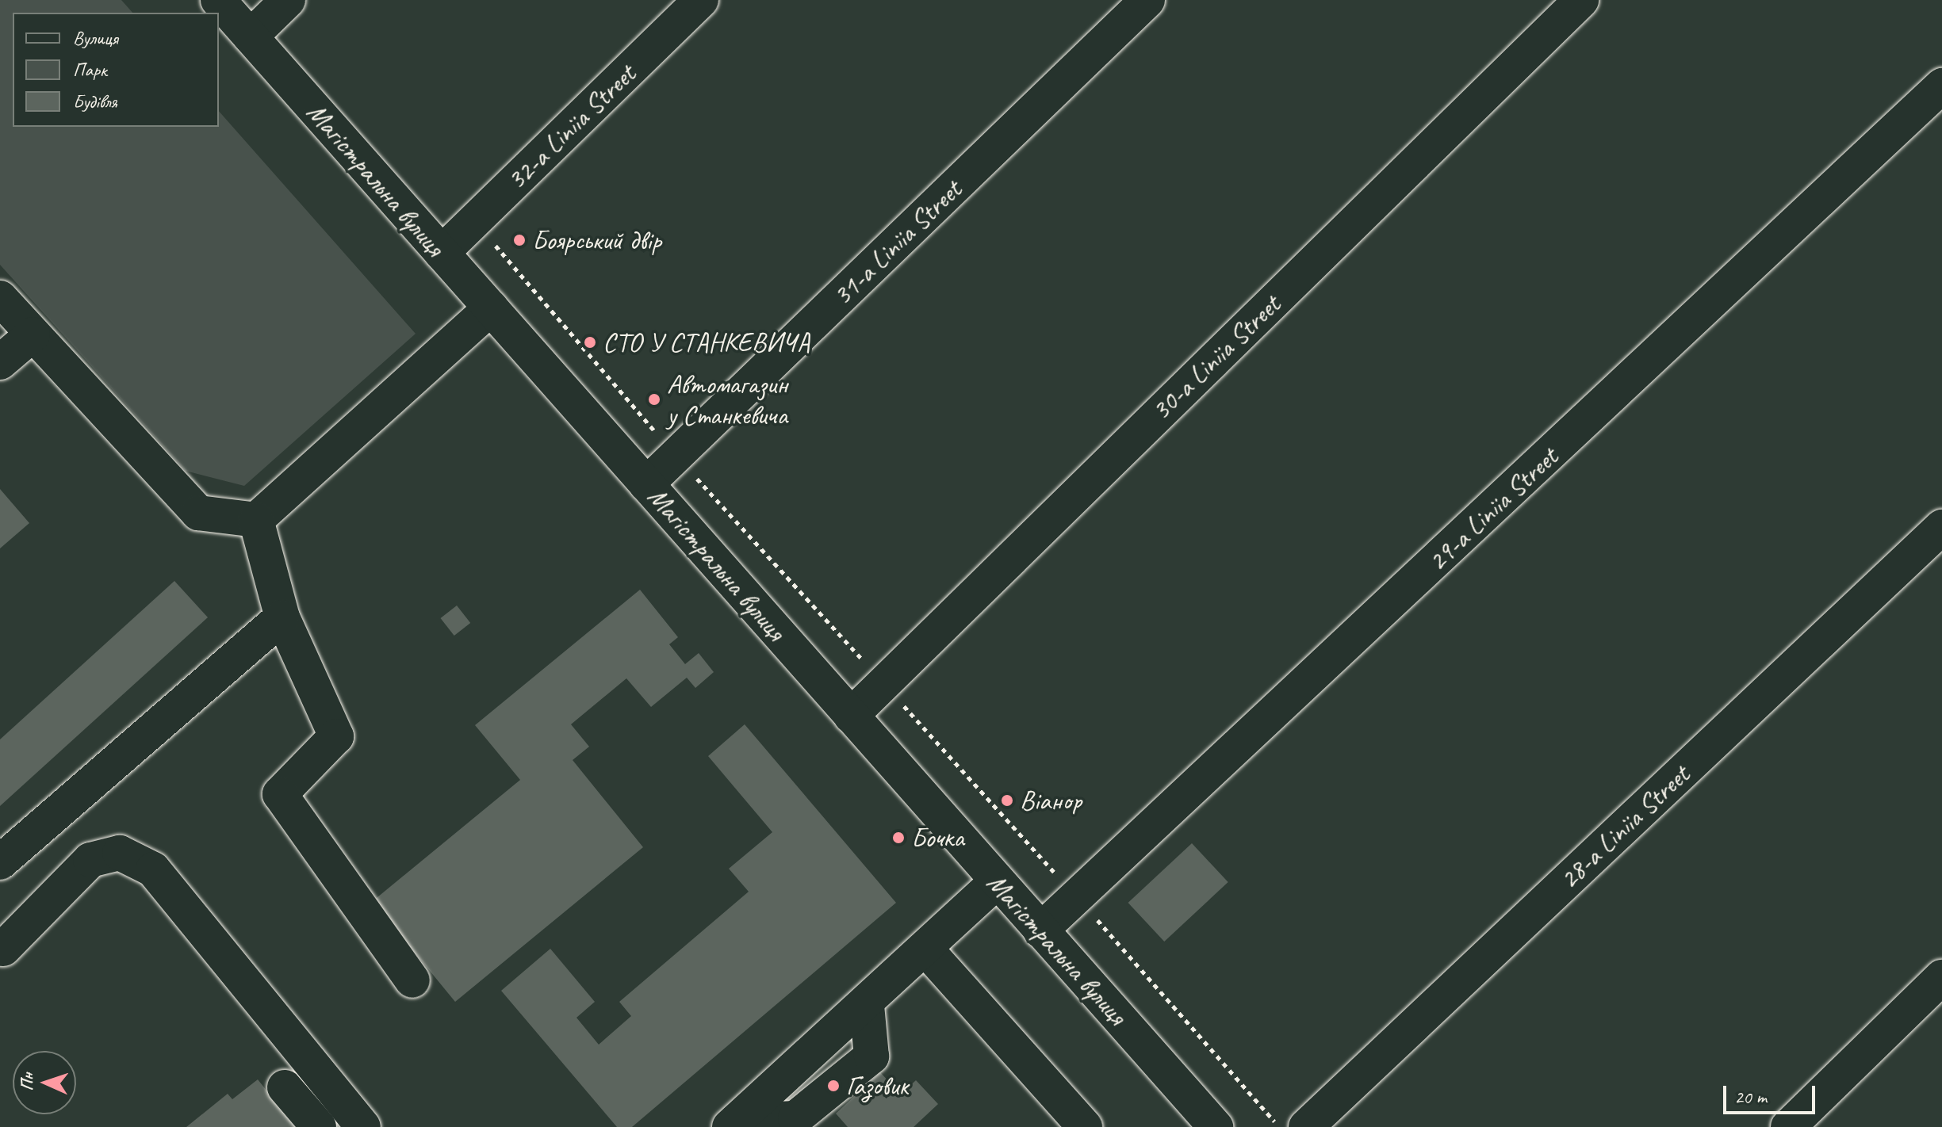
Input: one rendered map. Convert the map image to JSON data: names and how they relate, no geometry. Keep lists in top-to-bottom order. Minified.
{"streets":{"street":["32-a Liniia Street","Магістральна вулиця","31-a Liniia Street","30-a Liniia Street","29-a Liniia Street","28-a Liniia Street"]},"crossings":[["32-a Liniia Street","Магістральна вулиця"],["Магістральна вулиця","31-a Liniia Street"],["Магістральна вулиця","30-a Liniia Street"],["Магістральна вулиця","29-a Liniia Street"]],"places":["Боярський двір","СТО У СТАНКЕВИЧА","Автомагазин у Станкевича","Віанор","Бочка","Газовик"],"legend":["Вулиця","Парк","Будівля"],"scale_bar":"20 m","north":"left"}
